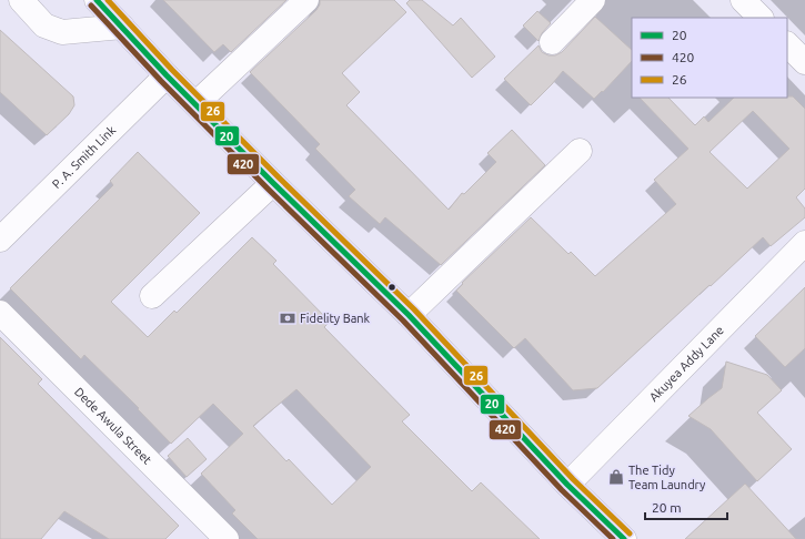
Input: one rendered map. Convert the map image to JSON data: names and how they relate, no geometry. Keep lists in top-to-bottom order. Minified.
{"streets":{"street":["P. A. Smith Link","Akuyea Addy Lane","Dede Awula Street"]},"places":{"bank":["Fidelity Bank"],"shop":["The Tidy Team Laundry"]},"lines":["transit line 20","transit line 26","transit line 420"],"legend":["20","420","26"],"scale_bar":"20 m"}
